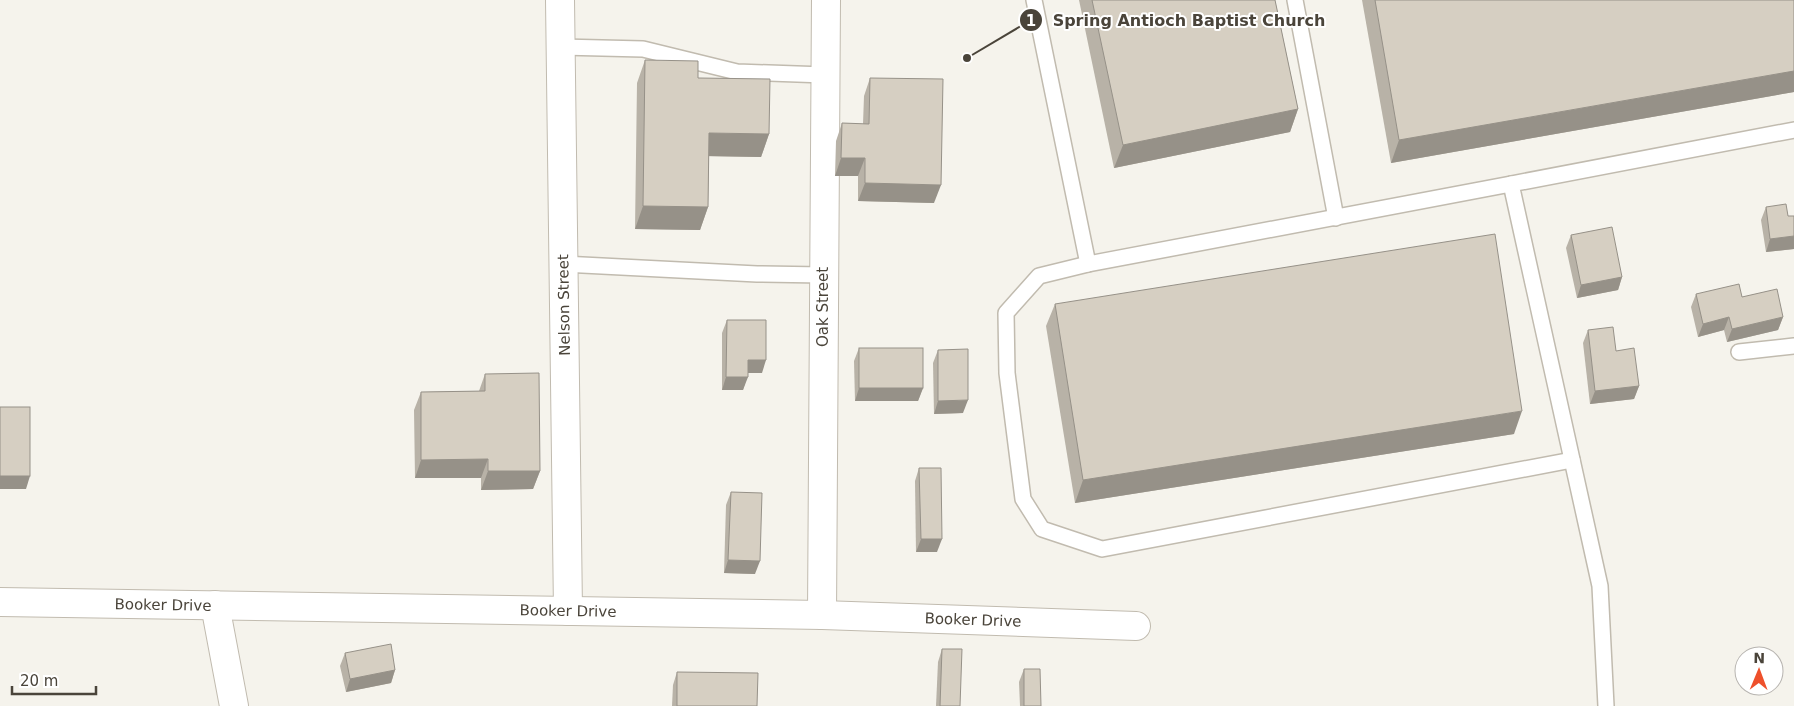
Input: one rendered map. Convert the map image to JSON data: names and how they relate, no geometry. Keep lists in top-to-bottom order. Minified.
{"streets":{"street":["Nelson Street","Oak Street","Booker Drive"]},"crossings":[["Nelson Street","Booker Drive"],["Oak Street","Booker Drive"]],"places":["Spring Antioch Baptist Church"],"scale_bar":"20 m","north":"top"}
